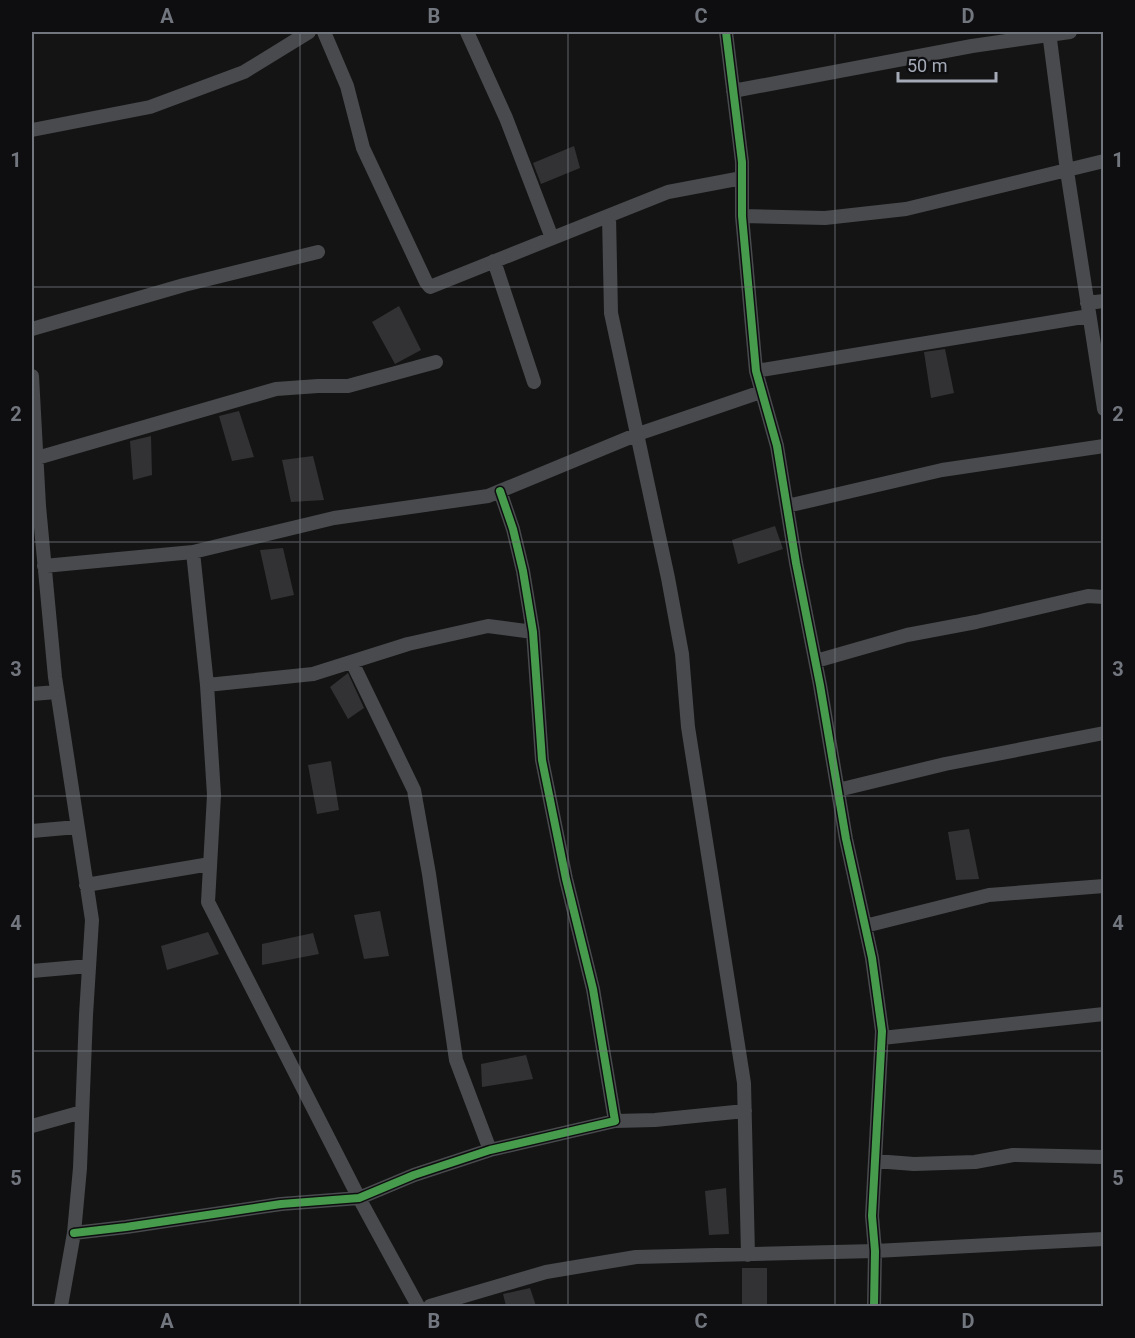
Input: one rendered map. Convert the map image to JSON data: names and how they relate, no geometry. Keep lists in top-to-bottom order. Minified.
{"scale_bar":"50 m","grid":{"columns":["A","B","C","D"],"rows":["1","2","3","4","5"]}}
